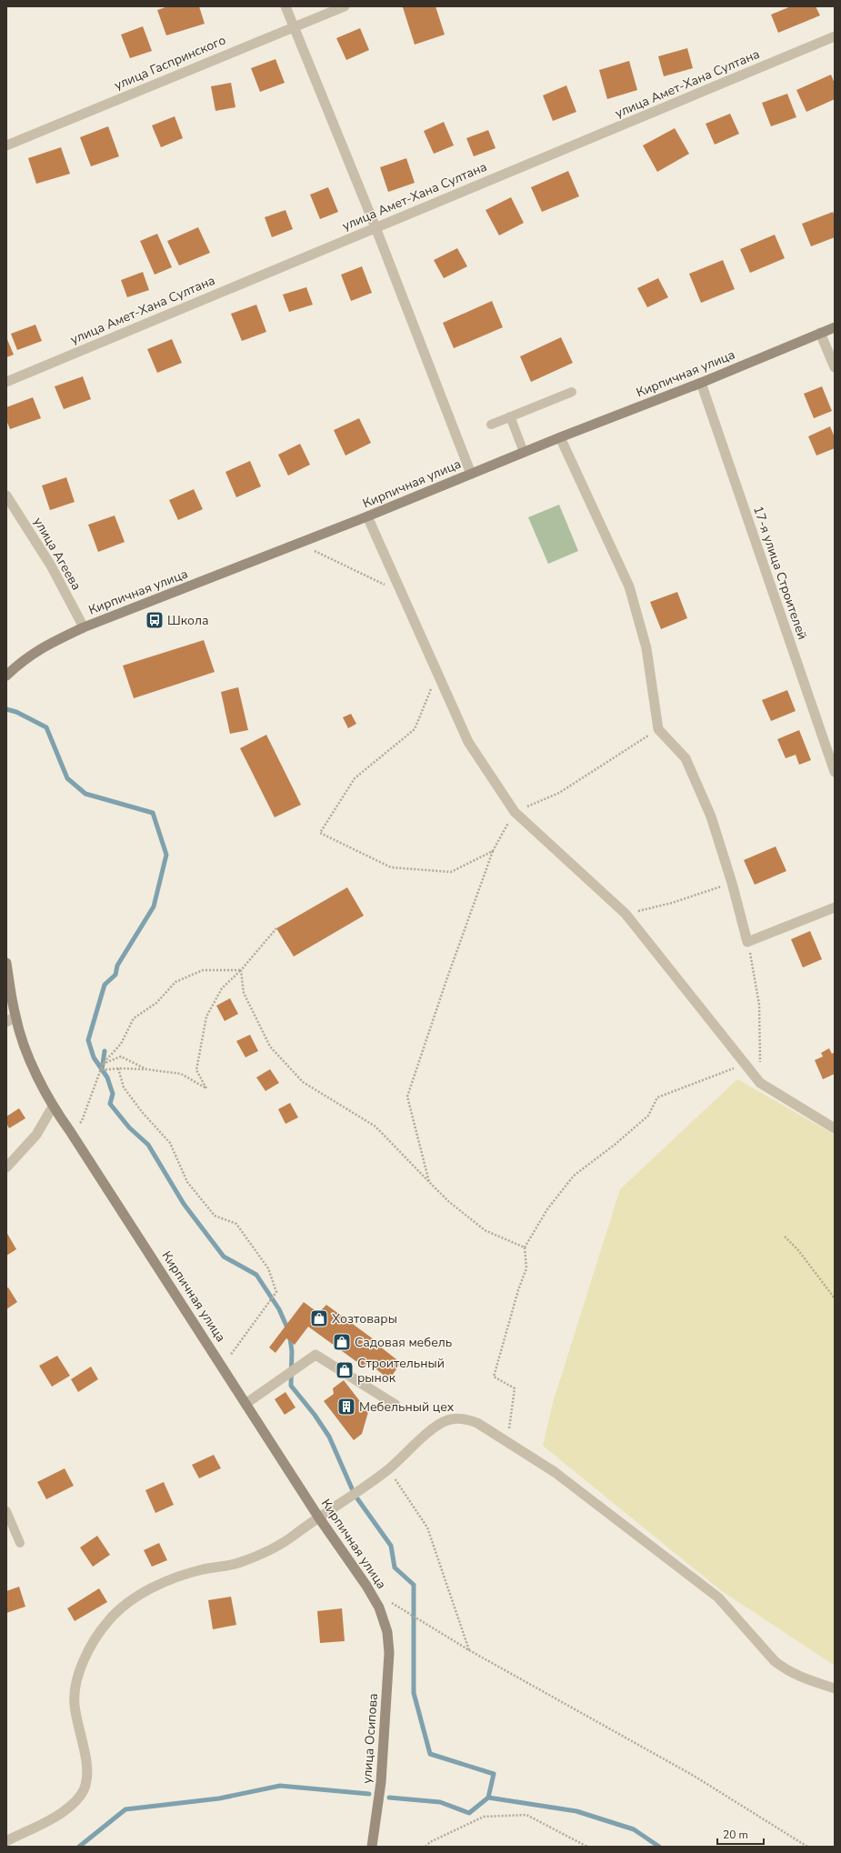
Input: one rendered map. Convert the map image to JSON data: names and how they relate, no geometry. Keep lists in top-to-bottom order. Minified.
{"streets":{"main road":["Кирпичная улица","улица Осипова"],"street":["улица Гаспринского","улица Амет-Хана Султана","улица Агеева","17-я улица Строителей"]},"crossings":[["Кирпичная улица","улица Агеева"],["Кирпичная улица","17-я улица Строителей"],["Кирпичная улица","улица Осипова"]],"places":{"bus stop":["Школа"],"shop":["Хозтовары","Садовая мебель","Строительный рынок"],"building":["Мебельный цех"]},"scale_bar":"20 m"}
